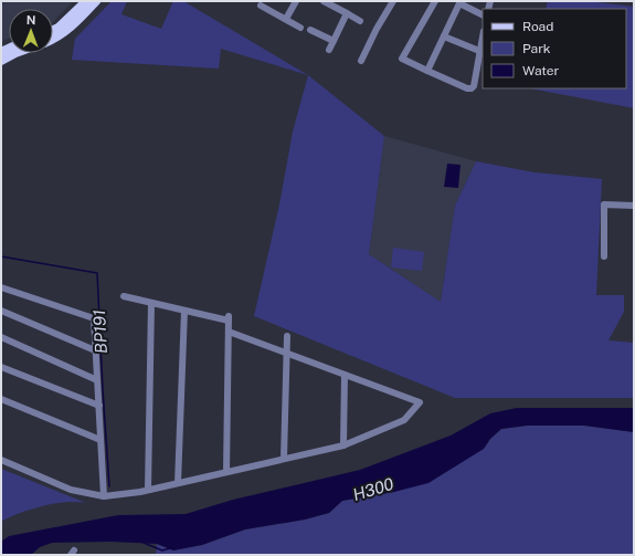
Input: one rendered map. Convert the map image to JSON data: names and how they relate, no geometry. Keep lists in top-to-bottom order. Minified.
{"water":["BP191","H300"],"legend":["Road","Park","Water"],"north":"top"}
